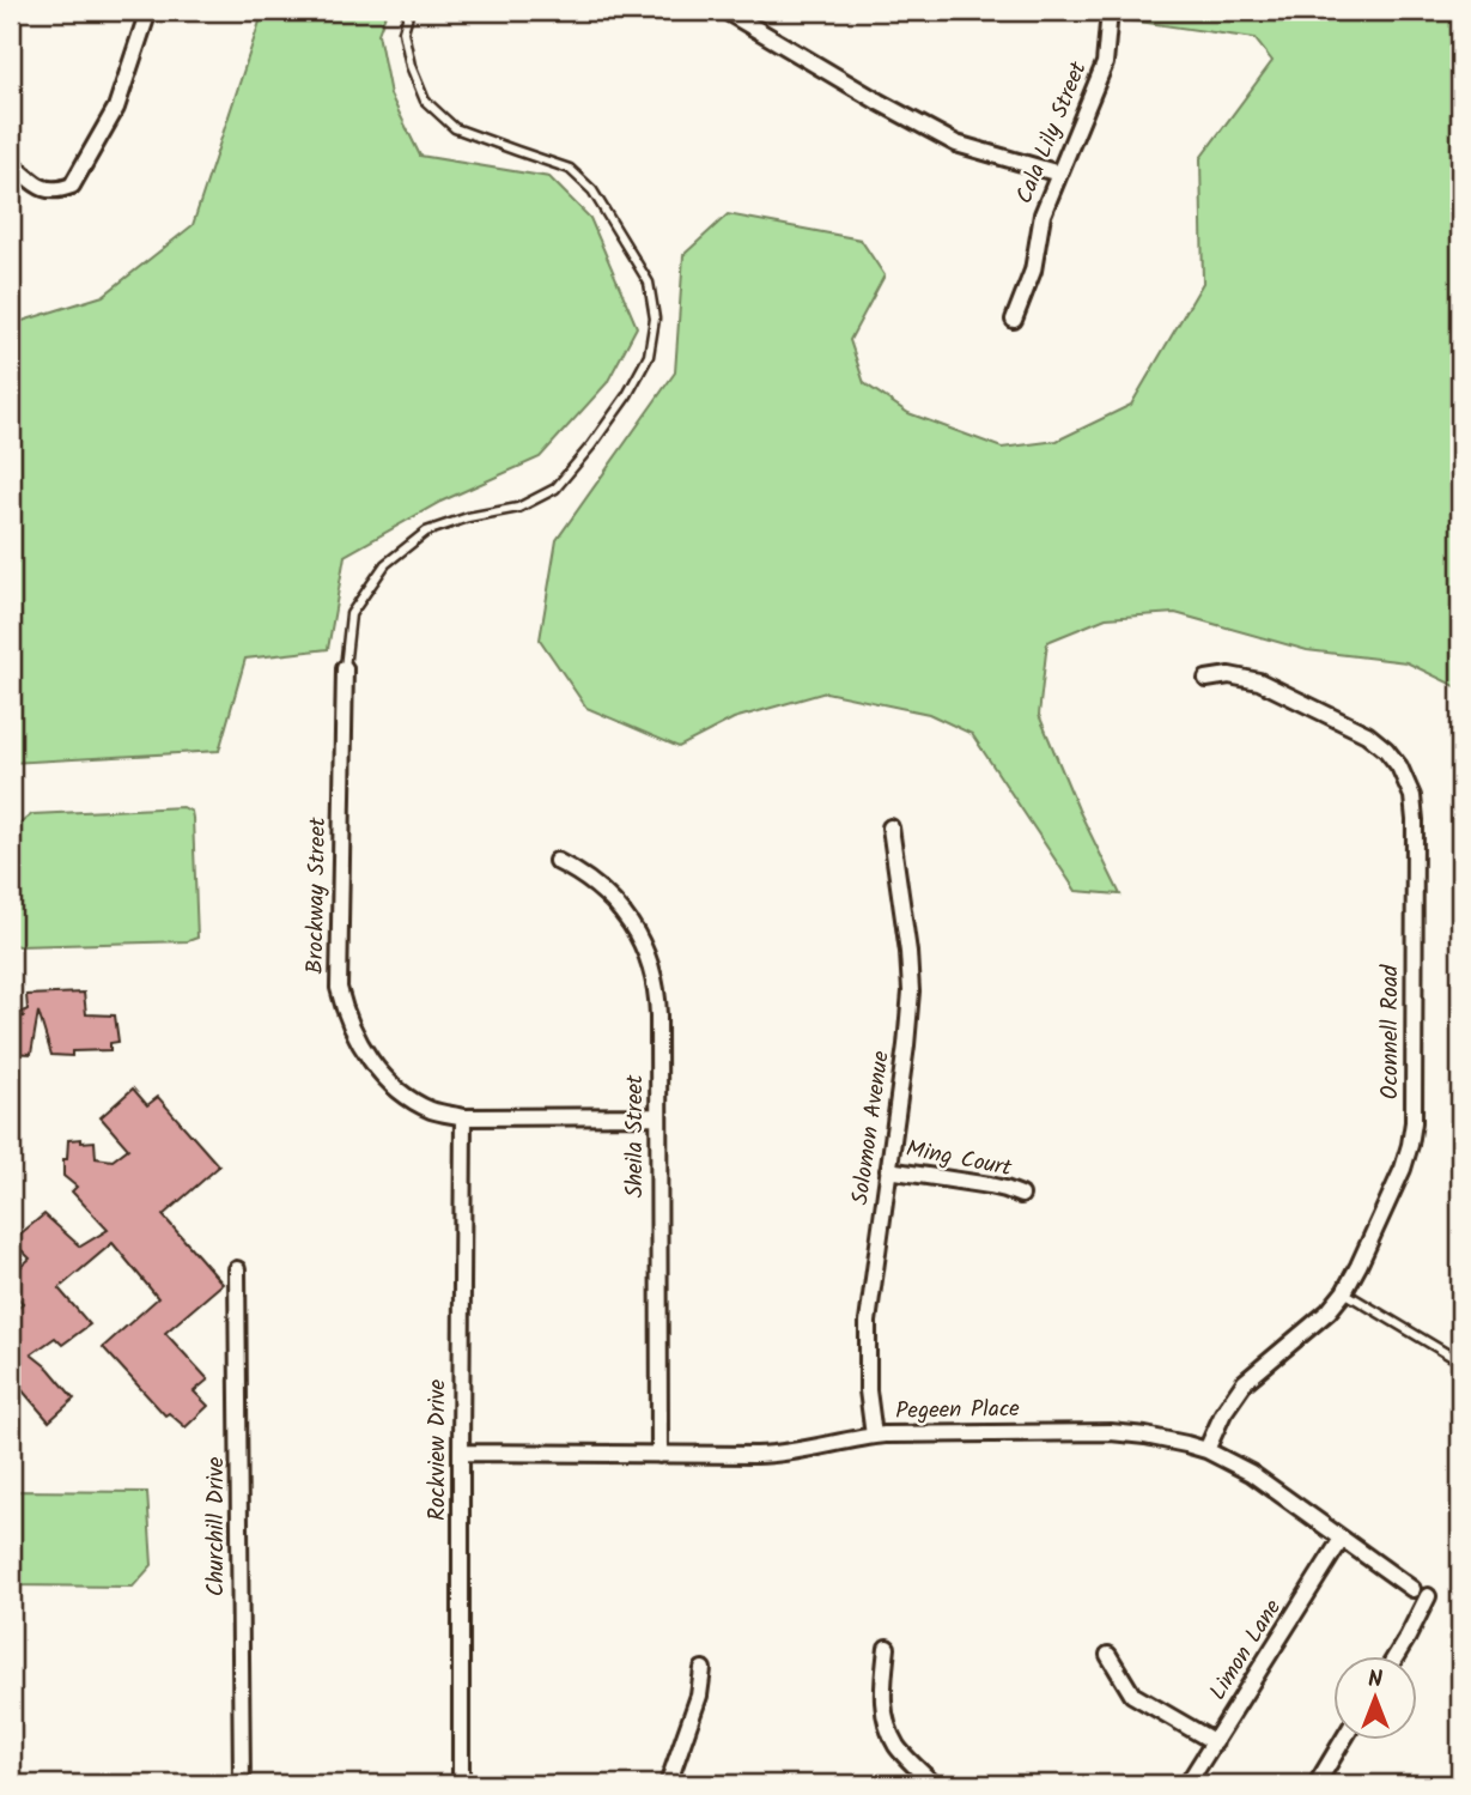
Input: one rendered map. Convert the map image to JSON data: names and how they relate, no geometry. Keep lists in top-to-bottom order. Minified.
{"streets":{"street":["Cala Lily Street","Brockway Street","Oconnell Road","Solomon Avenue","Sheila Street","Ming Court","Pegeen Place","Rockview Drive","Churchill Drive","Limon Lane"]},"crossings":[["Brockway Street","Sheila Street"],["Brockway Street","Rockview Drive"],["Oconnell Road","Pegeen Place"],["Solomon Avenue","Ming Court"],["Solomon Avenue","Pegeen Place"],["Sheila Street","Pegeen Place"],["Pegeen Place","Rockview Drive"],["Pegeen Place","Limon Lane"]],"north":"top"}
